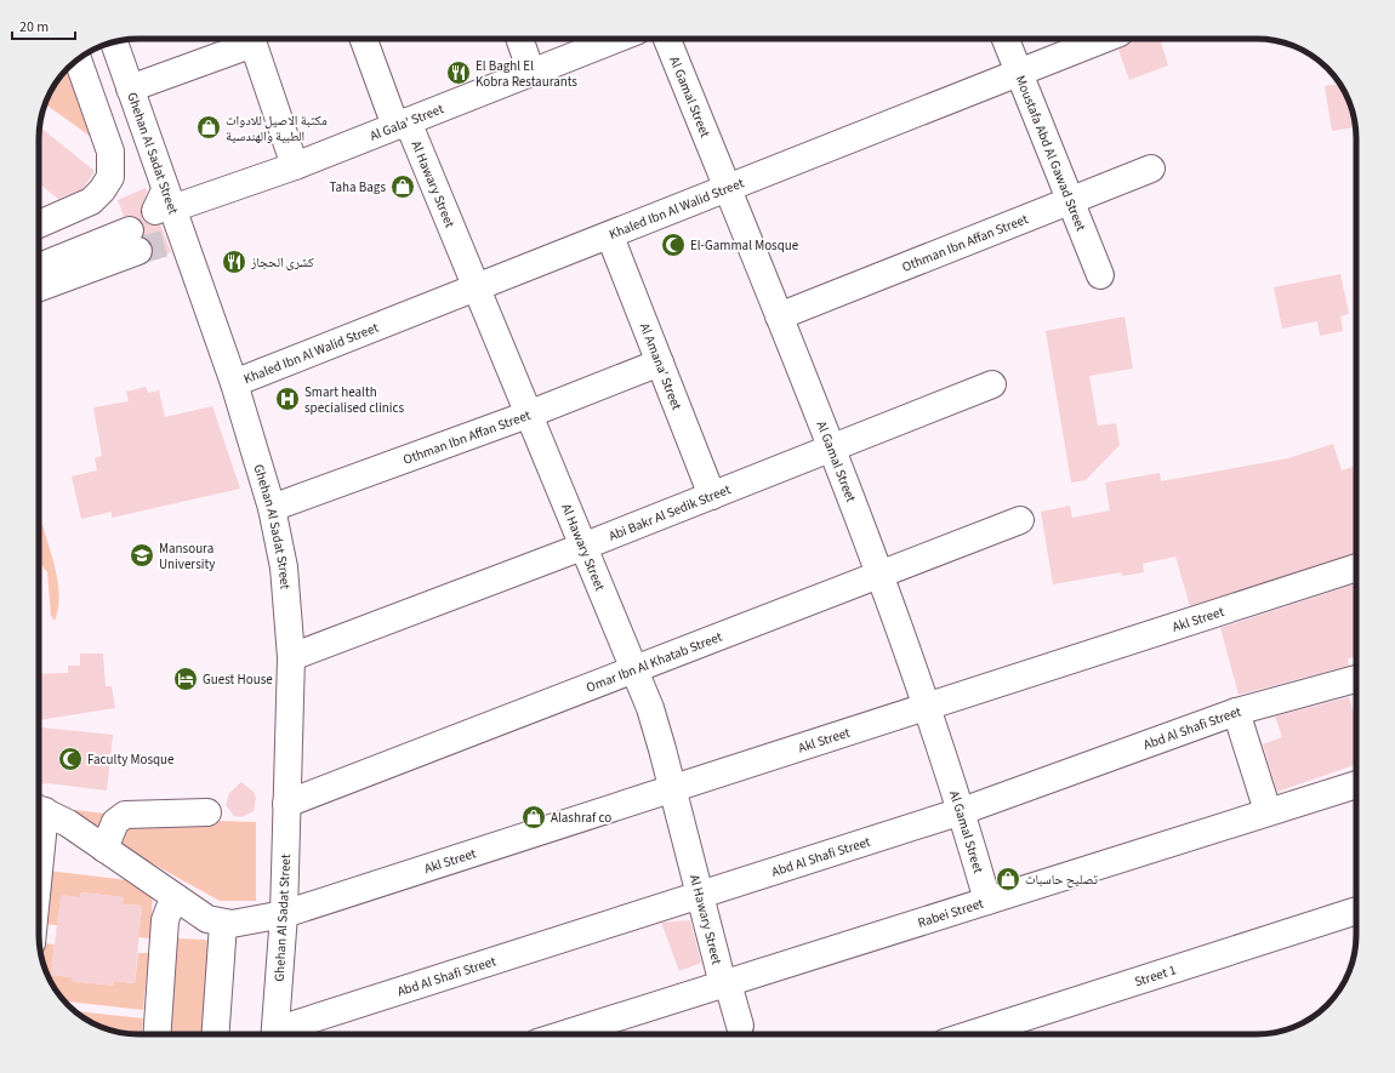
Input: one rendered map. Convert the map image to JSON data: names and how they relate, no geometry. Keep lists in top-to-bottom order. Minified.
{"streets":{"street":["Al Gamal Street","Al Gala' Street","Moustafa Abd Al Gawad Street","Ghehan Al Sadat Street","Al Hawary Street","Khaled Ibn Al Walid Street","Othman Ibn Affan Street","Al Amana' Street","Abi Bakr Al Sedik Street","Akl Street","Omar Ibn Al Khatab Street","Abd Al Shafi Street","Rabei Street","Street 1"]},"crossings":[["Al Gamal Street","Khaled Ibn Al Walid Street"],["Al Gamal Street","Othman Ibn Affan Street"],["Al Gamal Street","Abi Bakr Al Sedik Street"],["Al Gamal Street","Akl Street"],["Al Gamal Street","Omar Ibn Al Khatab Street"],["Al Gamal Street","Abd Al Shafi Street"],["Al Gamal Street","Rabei Street"],["Al Gala' Street","Ghehan Al Sadat Street"],["Al Gala' Street","Al Hawary Street"],["Moustafa Abd Al Gawad Street","Khaled Ibn Al Walid Street"],["Moustafa Abd Al Gawad Street","Othman Ibn Affan Street"],["Ghehan Al Sadat Street","Khaled Ibn Al Walid Street"],["Ghehan Al Sadat Street","Othman Ibn Affan Street"],["Ghehan Al Sadat Street","Abi Bakr Al Sedik Street"],["Ghehan Al Sadat Street","Akl Street"],["Ghehan Al Sadat Street","Omar Ibn Al Khatab Street"],["Al Hawary Street","Khaled Ibn Al Walid Street"],["Al Hawary Street","Othman Ibn Affan Street"],["Al Hawary Street","Abi Bakr Al Sedik Street"],["Al Hawary Street","Akl Street"],["Al Hawary Street","Omar Ibn Al Khatab Street"],["Al Hawary Street","Abd Al Shafi Street"],["Al Hawary Street","Rabei Street"],["Khaled Ibn Al Walid Street","Al Amana' Street"],["Othman Ibn Affan Street","Al Amana' Street"],["Al Amana' Street","Abi Bakr Al Sedik Street"]],"places":{"restaurant":["El Baghl El Kobra Restaurants","كشرى الحجاز"],"shop":["مكتبة الاصيل للادوات الطبية والهندسية","Taha Bags","Alashraf co","تصليح حاسبات"],"mosque":["El-Gammal Mosque","Faculty Mosque"],"hospital":["Smart health specialised clinics"],"school or university":["Mansoura University"],"hotel":["Guest House"]},"scale_bar":"20 m"}
